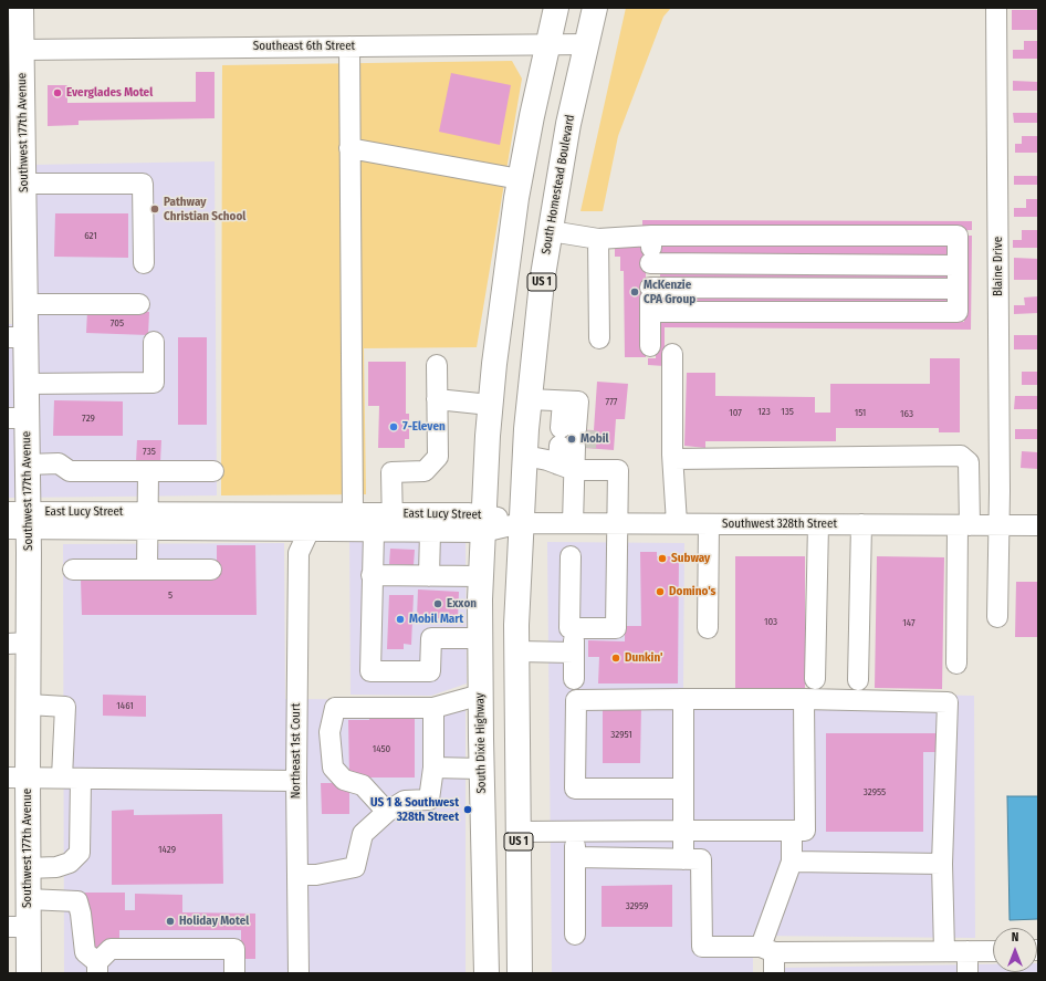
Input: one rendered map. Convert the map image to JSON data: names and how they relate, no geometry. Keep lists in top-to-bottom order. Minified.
{"streets":{"main road":["Southwest 177th Avenue","South Homestead Boulevard","US 1","South Dixie Highway"],"street":["Southeast 6th Street","Blaine Drive","East Lucy Street","Southwest 328th Street","Northeast 1st Court"]},"crossings":[["Southeast 6th Street","Southwest 177th Avenue"],["Southeast 6th Street","South Homestead Boulevard"],["Southwest 177th Avenue","East Lucy Street"],["South Homestead Boulevard","US 1"],["South Homestead Boulevard","East Lucy Street"],["South Homestead Boulevard","Southwest 328th Street"],["Blaine Drive","Southwest 328th Street"],["US 1","East Lucy Street"],["US 1","Southwest 328th Street"],["East Lucy Street","Southwest 328th Street"],["East Lucy Street","South Dixie Highway"],["East Lucy Street","Northeast 1st Court"]],"places":["Everglades Motel","Pathway Christian School","McKenzie CPA Group","7-Eleven","Mobil","Subway","Domino's","Exxon","Mobil Mart","Dunkin'","US 1 & Southwest 328th Street","Holiday Motel"],"house_numbers":["621","705","777","123","135","107","151","163","729","735","5","103","147","1461","32951","1450","32955","1429","32959"],"north":"top"}
